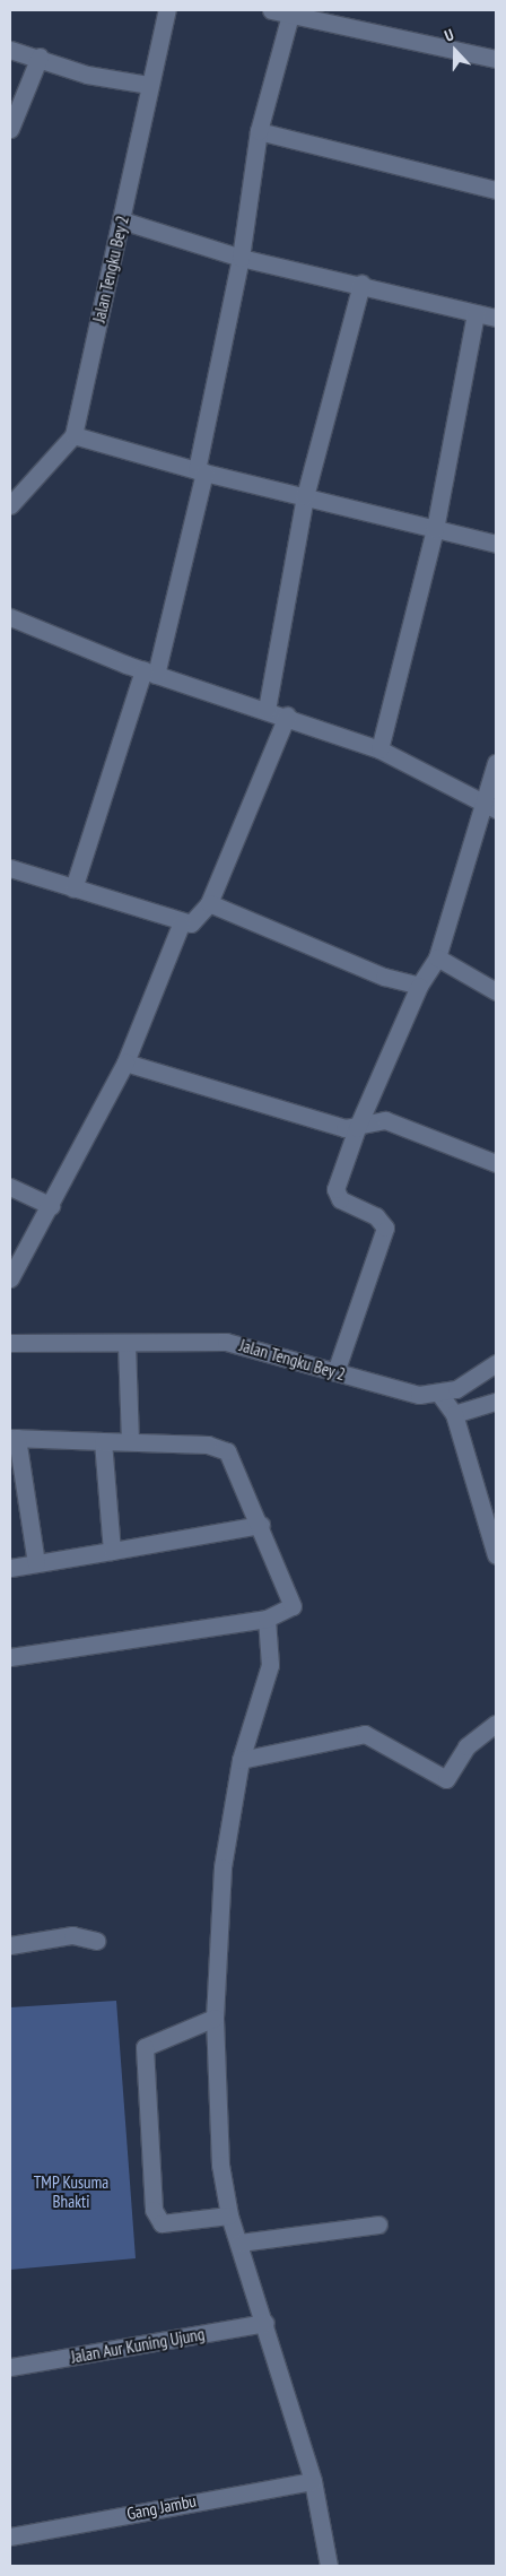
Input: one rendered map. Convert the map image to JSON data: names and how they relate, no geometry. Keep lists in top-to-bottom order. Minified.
{"streets":{"street":["Jalan Tengku Bey 2","Jalan Aur Kuning Ujung","Gang Jambu"]},"parks":["TMP Kusuma Bhakti"],"north":"top"}
